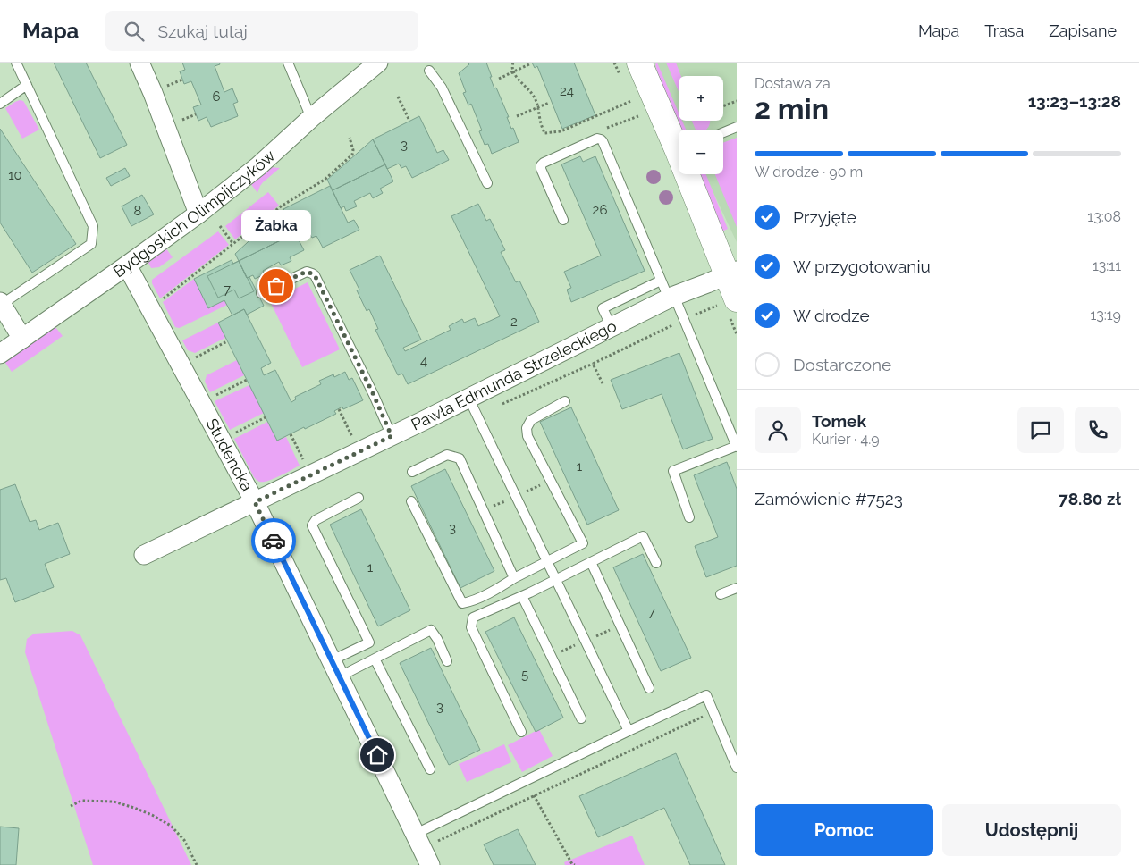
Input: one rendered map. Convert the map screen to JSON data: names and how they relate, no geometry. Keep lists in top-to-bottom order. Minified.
{"streets":{"street":["Bydgoskich Olimpijczyków","Pawła Edmunda Strzeleckiego","Studencka"]},"crossings":[["Bydgoskich Olimpijczyków","Studencka"],["Pawła Edmunda Strzeleckiego","Studencka"]],"places":["Żabka"],"house_numbers":["24","6","3","10","26","8","7","2","4","1","3","1","7","5","3"],"page":{"header":"Mapa","search":"Szukaj tutaj","nav":["Mapa","Trasa","Zapisane"],"heading":["2 min","Dostawa za","13:23–13:28"],"panel":["Tomek","Kurier · 4.9","Zamówienie #7523","78.80 zł"],"map_buttons":["+","−"],"bar":"W drodze · 90 m","list":[["Przyjęte","13:08"],["W przygotowaniu","13:11"],["W drodze","13:19"],"Dostarczone"],"bubble":"Żabka","buttons":["Pomoc","Udostępnij"]}}
